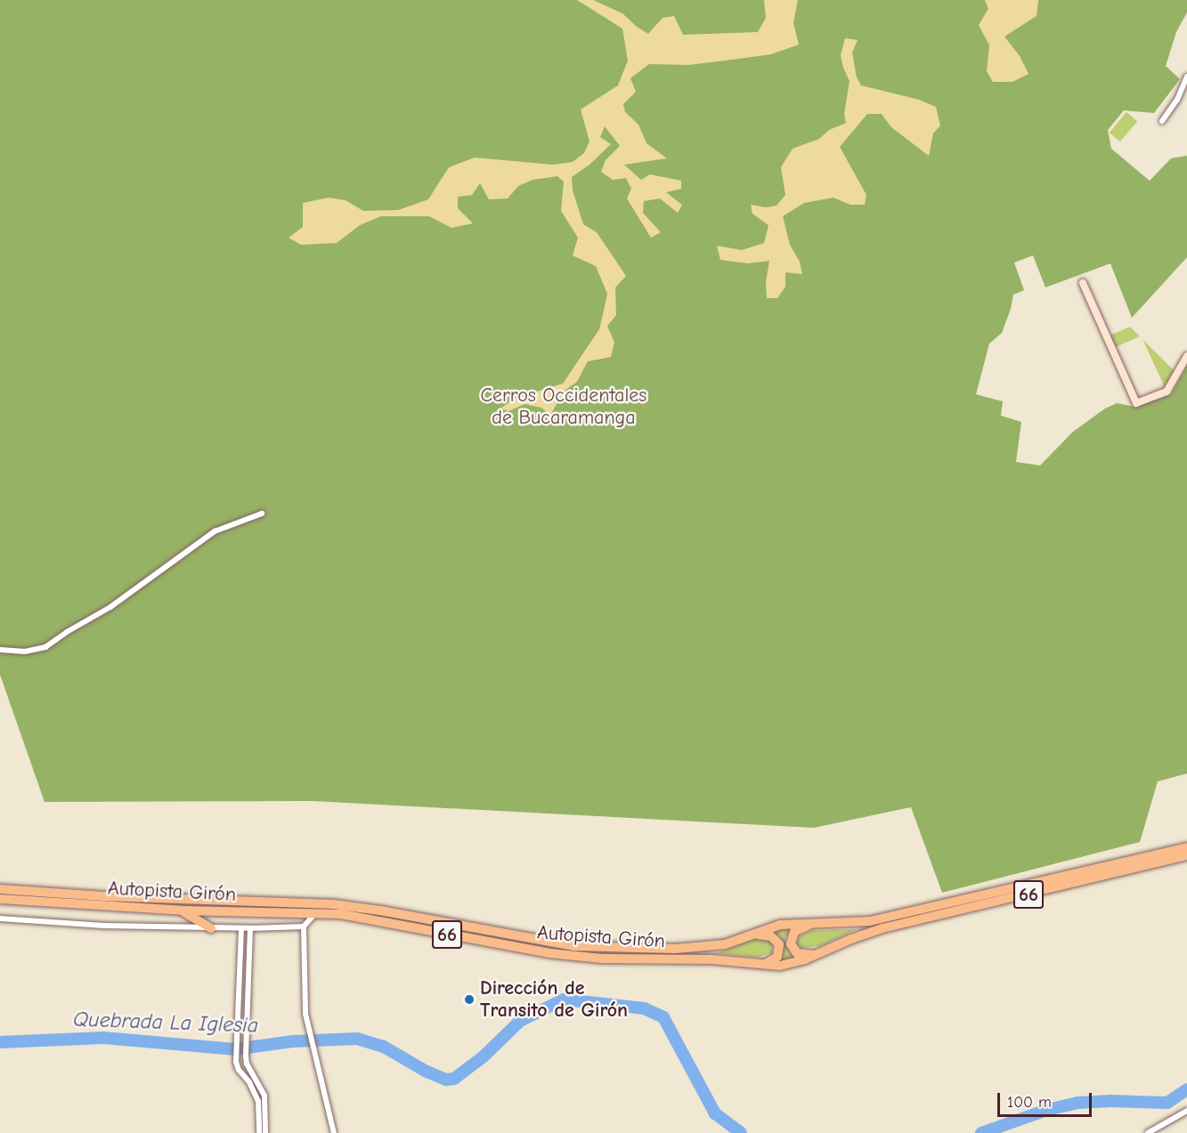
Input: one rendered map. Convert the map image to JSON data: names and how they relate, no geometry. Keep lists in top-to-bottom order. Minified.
{"streets":{"highway":["Autopista Girón","66"]},"water":["Quebrada La Iglesia"],"parks":["Cerros Occidentales de Bucaramanga"],"places":["Dirección de Transito de Girón"],"scale_bar":"100 m"}
